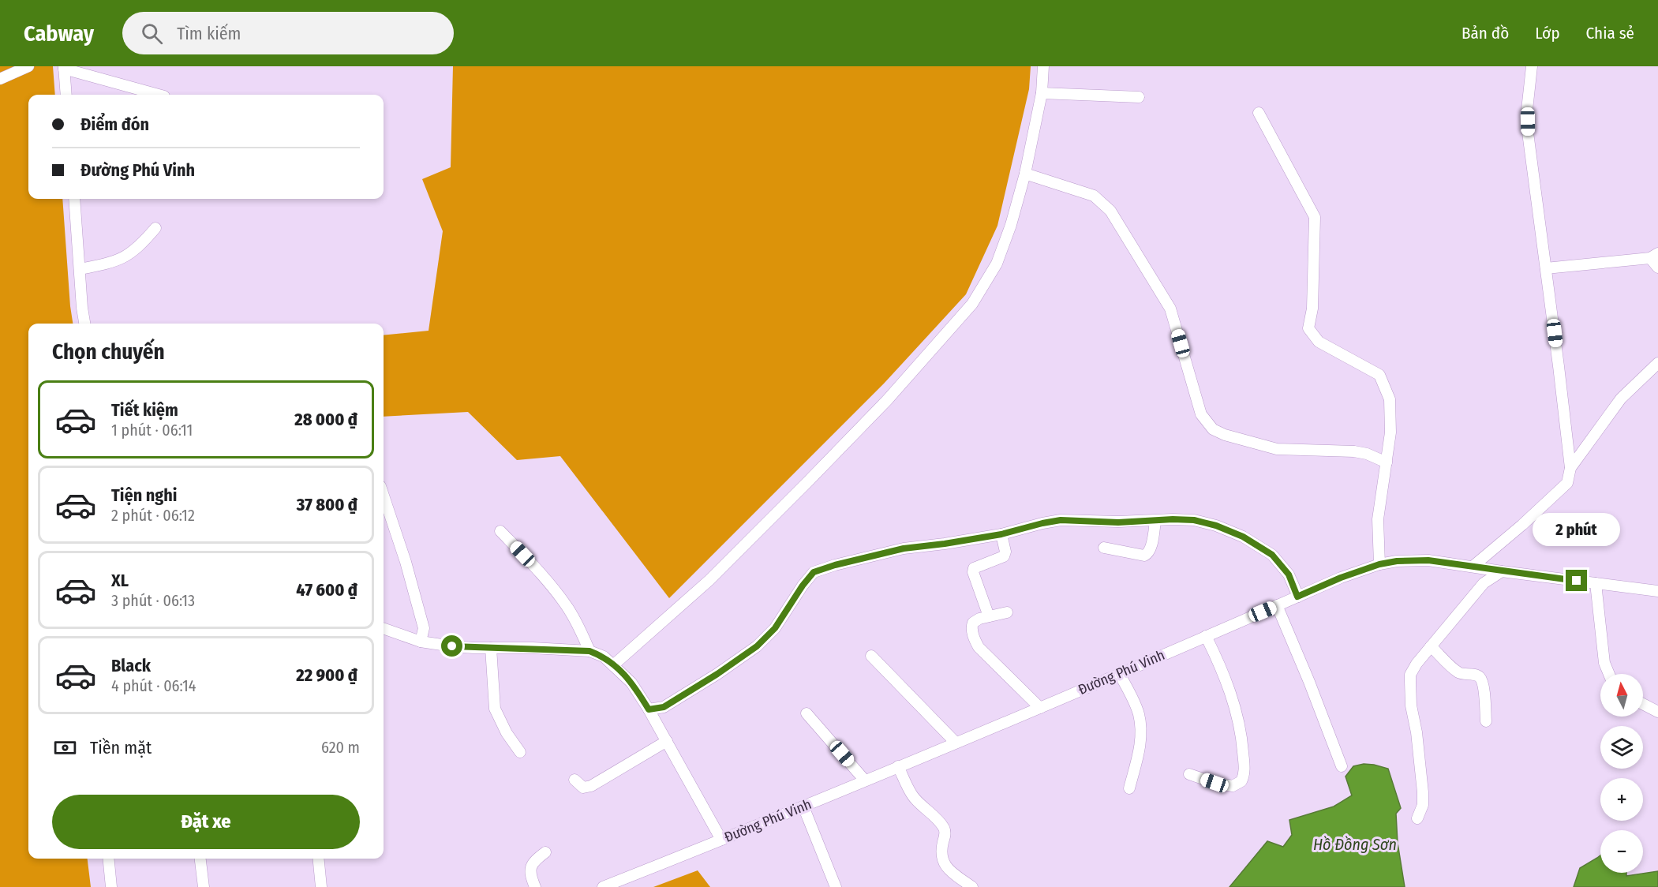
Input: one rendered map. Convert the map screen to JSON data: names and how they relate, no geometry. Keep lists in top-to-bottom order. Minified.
{"streets":{"street":["Đường Phú Vinh"]},"water":["Hồ Đồng Sơn"],"north":"top","page":{"header":"Cabway","search":"Tìm kiếm","nav":["Bản đồ","Lớp","Chia sẻ"],"banner":["Điểm đón","Đường Phú Vinh"],"heading":"Chọn chuyến","list":[{"name":"Tiết kiệm","note":"1 phút · 06:11","value":"28 000 ₫"},{"name":"Tiện nghi","note":"2 phút · 06:12","value":"37 800 ₫"},{"name":"XL","note":"3 phút · 06:13","value":"47 600 ₫"},{"name":"Black","note":"4 phút · 06:14","value":"22 900 ₫"}],"bubble":"2 phút","map_buttons":["+","−"],"pay":["Tiền mặt","620 m"],"buttons":"Đặt xe"}}
